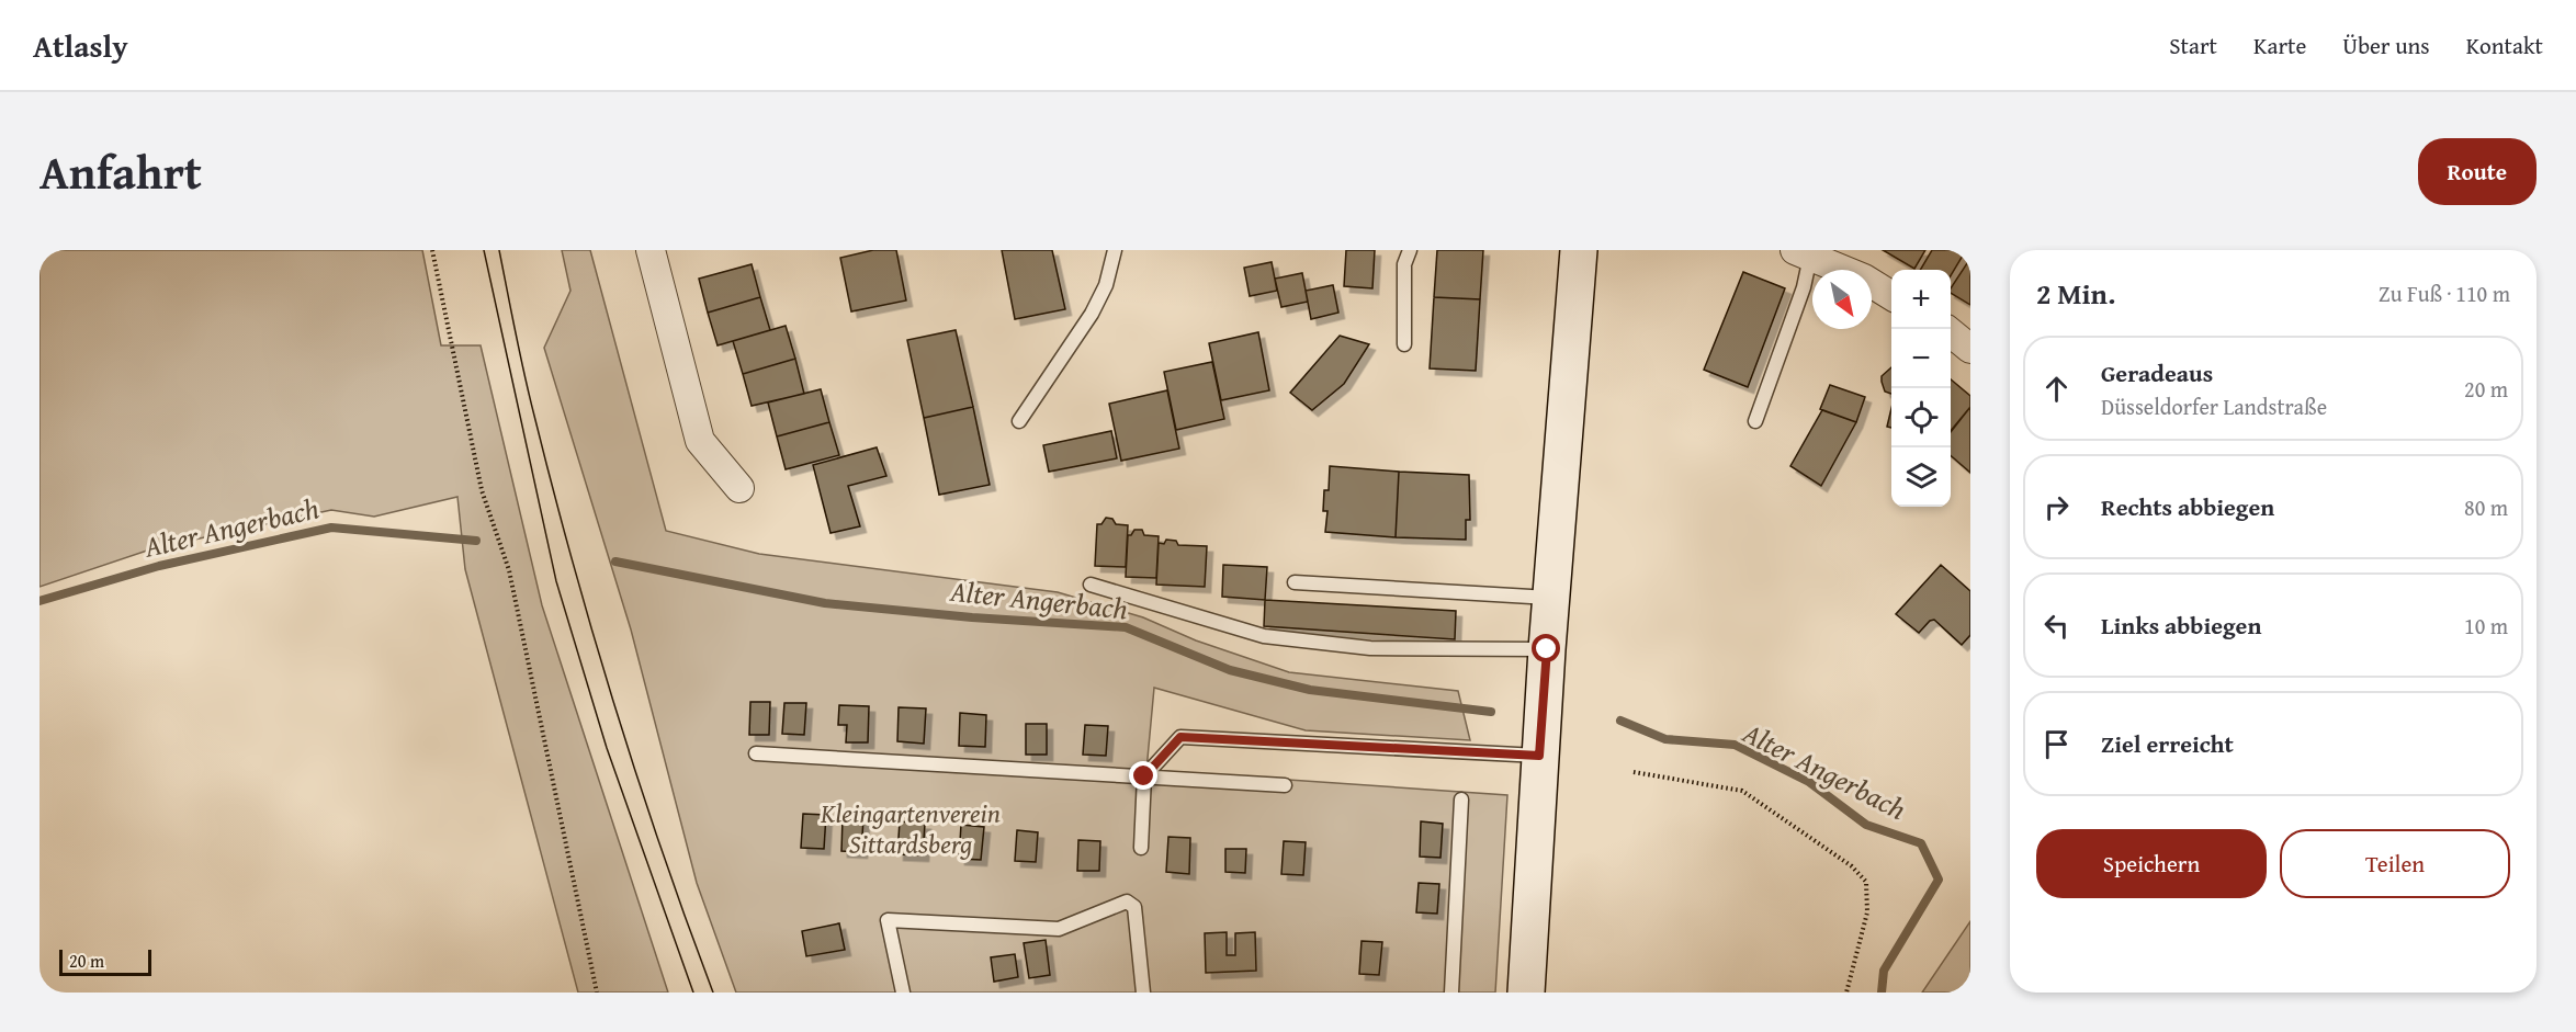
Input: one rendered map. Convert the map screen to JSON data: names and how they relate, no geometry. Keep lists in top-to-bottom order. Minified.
{"water":["Alter Angerbach"],"parks":["Kleingartenverein Sittardsberg"],"scale_bar":"20 m","north":"bottom right","page":{"header":"Atlasly","nav":["Start","Karte","Über uns","Kontakt"],"title":"Anfahrt","buttons":["Route",["Speichern","Teilen"]],"heading":["2 Min.","Zu Fuß · 110 m"],"map_buttons":["+","−"],"list":[["Geradeaus","Düsseldorfer Landstraße","20 m"],["Rechts abbiegen","80 m"],["Links abbiegen","10 m"],"Ziel erreicht"],"scale":"20 m"}}
